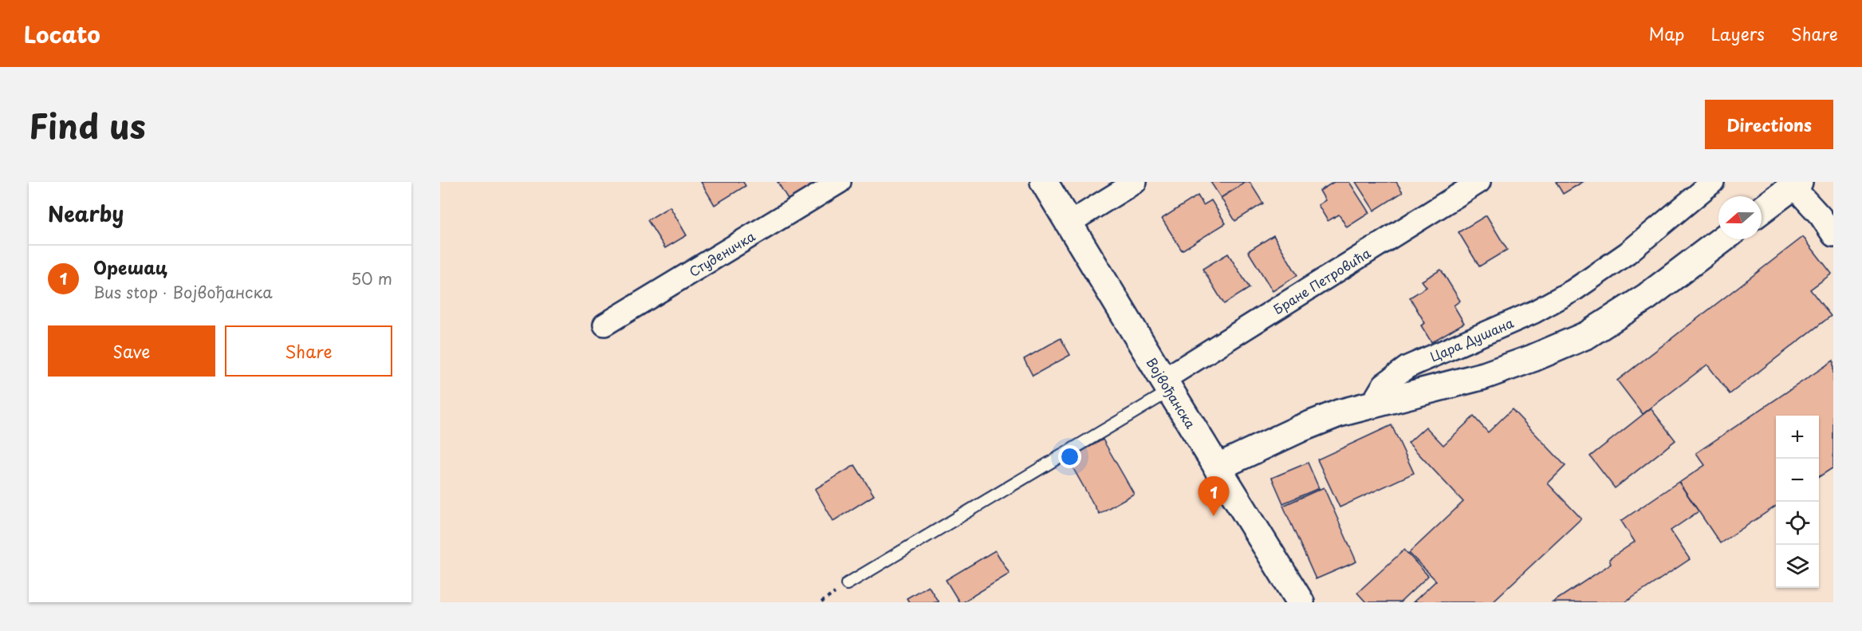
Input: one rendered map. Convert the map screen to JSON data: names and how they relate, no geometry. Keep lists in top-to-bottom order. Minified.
{"streets":{"street":["Студеничка","Бране Петровића","Цара Душана","Војвођанска"]},"crossings":[["Бране Петровића","Војвођанска"]],"north":"left","page":{"header":"Locato","nav":["Map","Layers","Share"],"title":"Find us","buttons":["Directions",["Save","Share"]],"heading":"Nearby","list":[{"mark":"1","name":"Орешац","note":"Bus stop · Војвођанска","value":"50 m"}],"map_buttons":["+","−"],"pins":"1"}}
